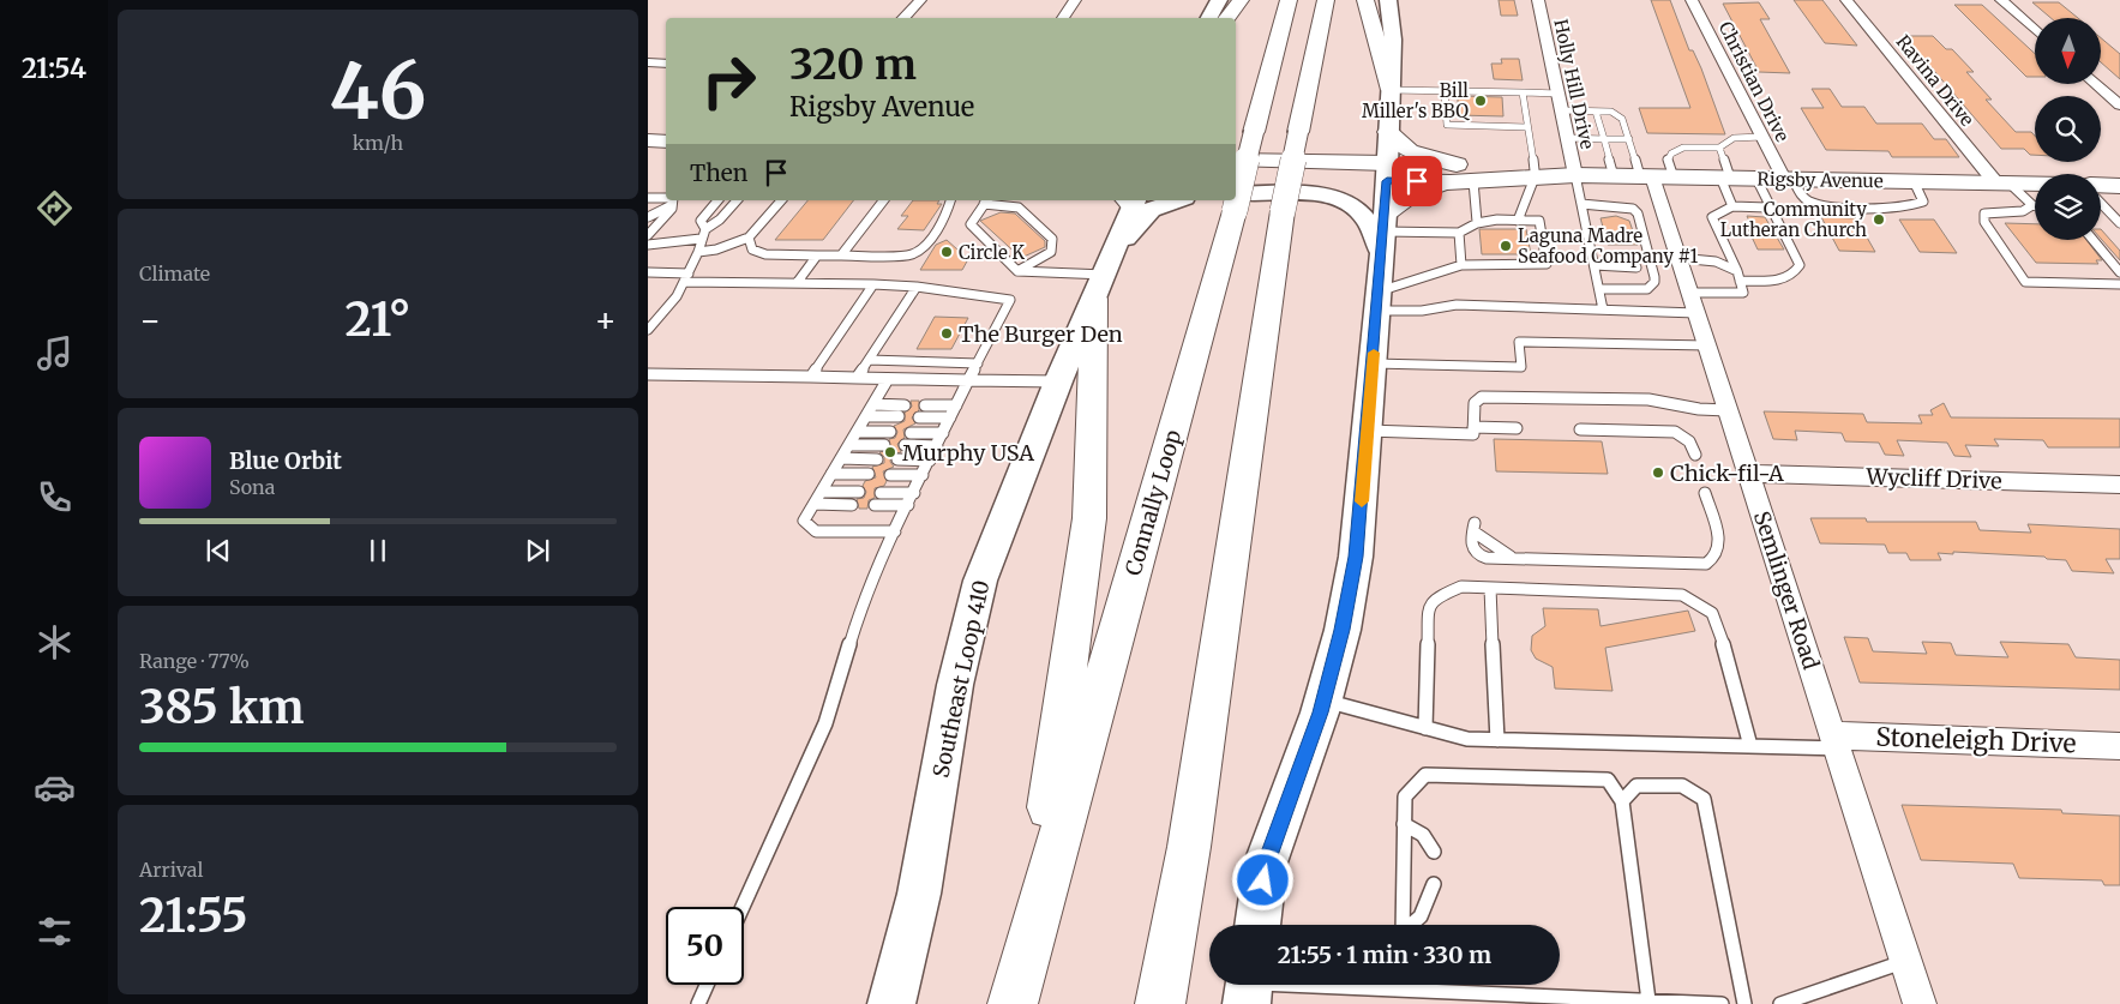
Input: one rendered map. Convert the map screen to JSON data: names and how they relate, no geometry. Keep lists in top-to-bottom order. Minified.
{"streets":{"main road":["Rigsby Avenue","Connally Loop","Southeast Loop 410"],"street":["Ravina Drive","Christian Drive","Holly Hill Drive","Wycliff Drive","Semlinger Road","Stoneleigh Drive"]},"crossings":[["Ravina Drive","Rigsby Avenue"],["Christian Drive","Rigsby Avenue"],["Holly Hill Drive","Rigsby Avenue"],["Rigsby Avenue","Semlinger Road"],["Wycliff Drive","Semlinger Road"],["Semlinger Road","Stoneleigh Drive"]],"places":["Bill Miller's BBQ","Community Lutheran Church","Laguna Madre Seafood Company #1","Circle K","The Burger Den","Murphy USA","Chick-fil-A"],"north":"bottom","page":{"tabs":"21:54","tile":[["46","km/h"],"Climate",["Range · 77%","385 km"],["Arrival","21:55"]],"turn":["320 m","Rigsby Avenue"],"then":"Then","heat":["−","21°","+"],"song":["Blue Orbit","Sona"],"limit":"50","trip":"21:55 · 1 min · 330 m"}}
